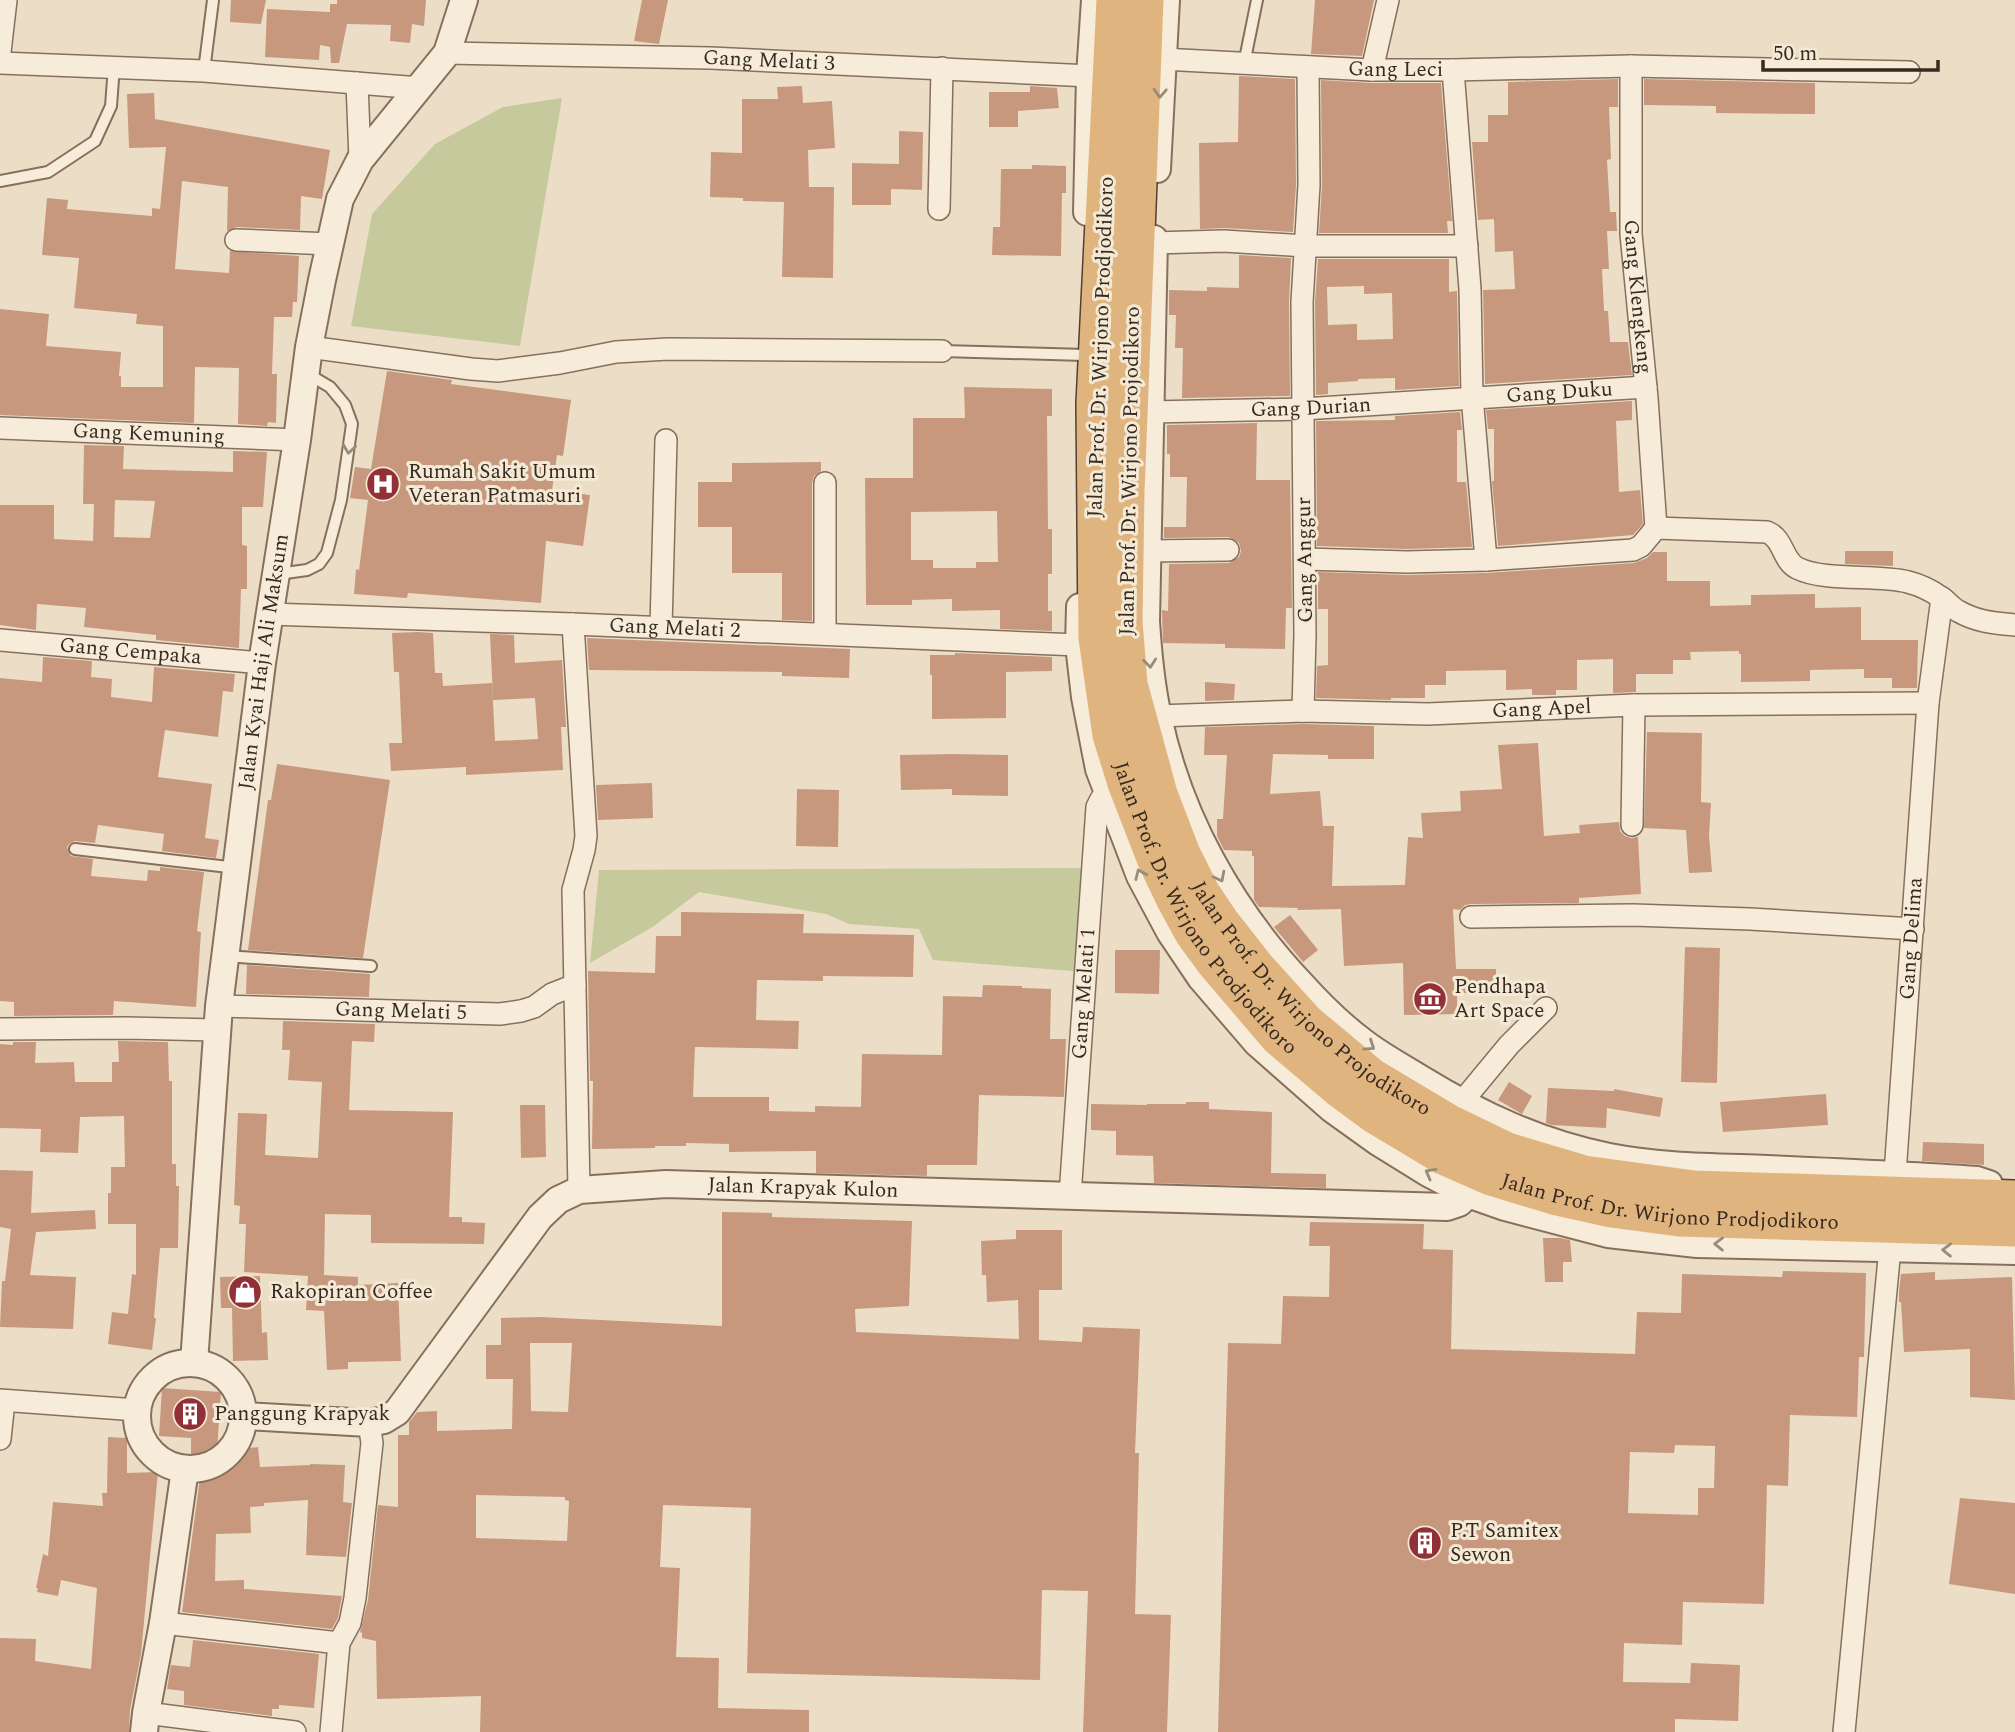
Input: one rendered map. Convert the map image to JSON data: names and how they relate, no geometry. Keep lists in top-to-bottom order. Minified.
{"streets":{"highway":["Jalan Prof. Dr. Wirjono Prodjodikoro","Jalan Prof. Dr. Wirjono Projodikoro"],"street":["Gang Melati 3","Gang Leci","Gang Klengkeng","Gang Duku","Gang Durian","Gang Kemuning","Gang Anggur","Gang Melati 2","Gang Cempaka","Jalan Kyai Haji Ali Maksum","Gang Apel","Gang Delima","Gang Melati 1","Gang Melati 5","Jalan Krapyak Kulon"]},"crossings":[["Gang Melati 3","Jalan Kyai Haji Ali Maksum"],["Gang Leci","Gang Klengkeng"],["Gang Leci","Gang Anggur"],["Gang Klengkeng","Gang Duku"],["Jalan Prof. Dr. Wirjono Prodjodikoro","Gang Durian"],["Jalan Prof. Dr. Wirjono Prodjodikoro","Jalan Prof. Dr. Wirjono Projodikoro"],["Gang Duku","Gang Durian"],["Gang Durian","Jalan Prof. Dr. Wirjono Projodikoro"],["Gang Durian","Gang Anggur"],["Gang Kemuning","Jalan Kyai Haji Ali Maksum"],["Gang Anggur","Gang Apel"],["Gang Melati 2","Jalan Kyai Haji Ali Maksum"],["Gang Cempaka","Jalan Kyai Haji Ali Maksum"],["Jalan Kyai Haji Ali Maksum","Gang Melati 5"],["Jalan Kyai Haji Ali Maksum","Jalan Krapyak Kulon"],["Gang Apel","Gang Delima"],["Gang Melati 1","Jalan Krapyak Kulon"]],"places":{"hospital":["Rumah Sakit Umum Veteran Patmasuri"],"museum":["Pendhapa Art Space"],"shop":["Rakopiran Coffee"],"building":["Panggung Krapyak","P.T Samitex Sewon"]},"scale_bar":"50 m"}
